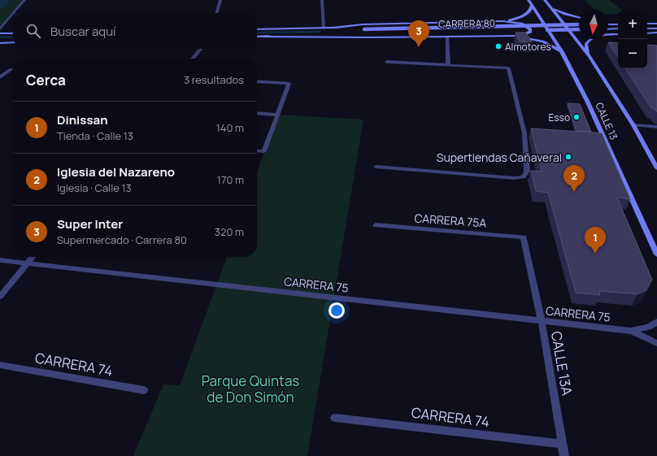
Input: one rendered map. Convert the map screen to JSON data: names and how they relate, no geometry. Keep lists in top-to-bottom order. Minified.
{"streets":{"main road":["CARRERA 80","CALLE 13"],"street":["CARRERA 75A","CARRERA 75","CALLE 13A","CARRERA 74"]},"crossings":[["CARRERA 75A","CALLE 13A"],["CARRERA 75","CALLE 13A"],["CALLE 13A","CARRERA 74"]],"parks":["Parque Quintas de Don Simón"],"places":["Almotores","Esso","Supertiendas Cañaveral"],"north":"bottom","page":{"map_buttons":["+","−"],"search":"Buscar aquí","pins":["3","2","1"],"heading":["Cerca","3 resultados"],"list":[{"mark":"1","name":"Dinissan","note":"Tienda · Calle 13","value":"140 m"},{"mark":"2","name":"Iglesia del Nazareno","note":"Iglesia · Calle 13","value":"170 m"},{"mark":"3","name":"Super Inter","note":"Supermercado · Carrera 80","value":"320 m"}]}}
